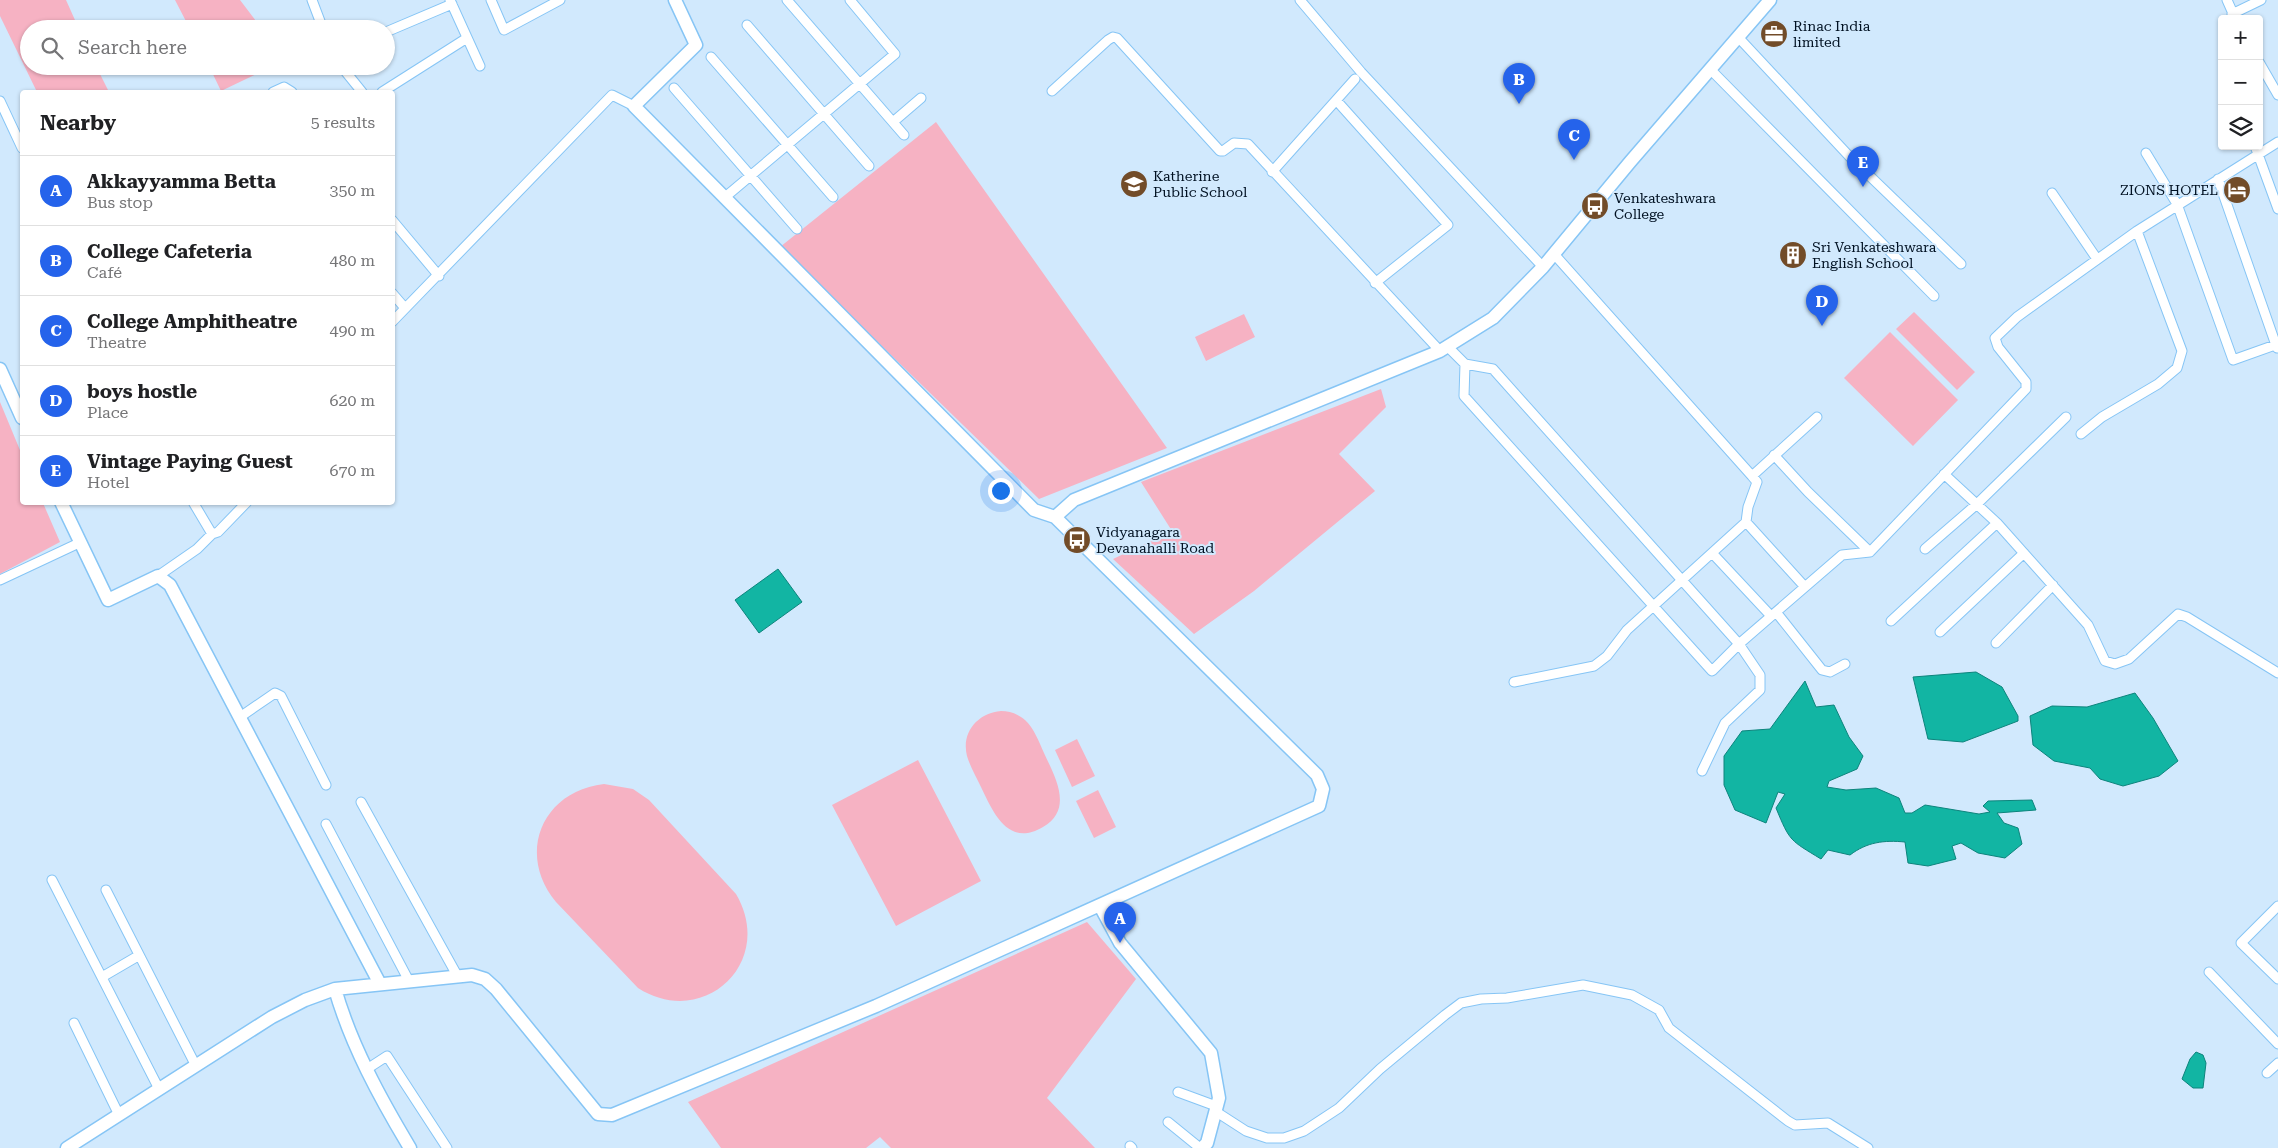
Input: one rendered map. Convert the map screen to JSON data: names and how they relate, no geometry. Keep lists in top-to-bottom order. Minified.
{"places":{"office":["Rinac India limited"],"school or university":["Katherine Public School"],"hotel":["ZIONS HOTEL"],"bus stop":["Venkateshwara College","Vidyanagara Devanahalli Road"],"building":["Sri Venkateshwara English School"]},"page":{"map_buttons":["+","−"],"search":"Search here","pins":["B","C","E","D","A"],"heading":["Nearby","5 results"],"list":[{"mark":"A","name":"Akkayyamma Betta","note":"Bus stop","value":"350 m"},{"mark":"B","name":"College Cafeteria","note":"Café","value":"480 m"},{"mark":"C","name":"College Amphitheatre","note":"Theatre","value":"490 m"},{"mark":"D","name":"boys hostle","note":"Place","value":"620 m"},{"mark":"E","name":"Vintage Paying Guest","note":"Hotel","value":"670 m"}]}}
